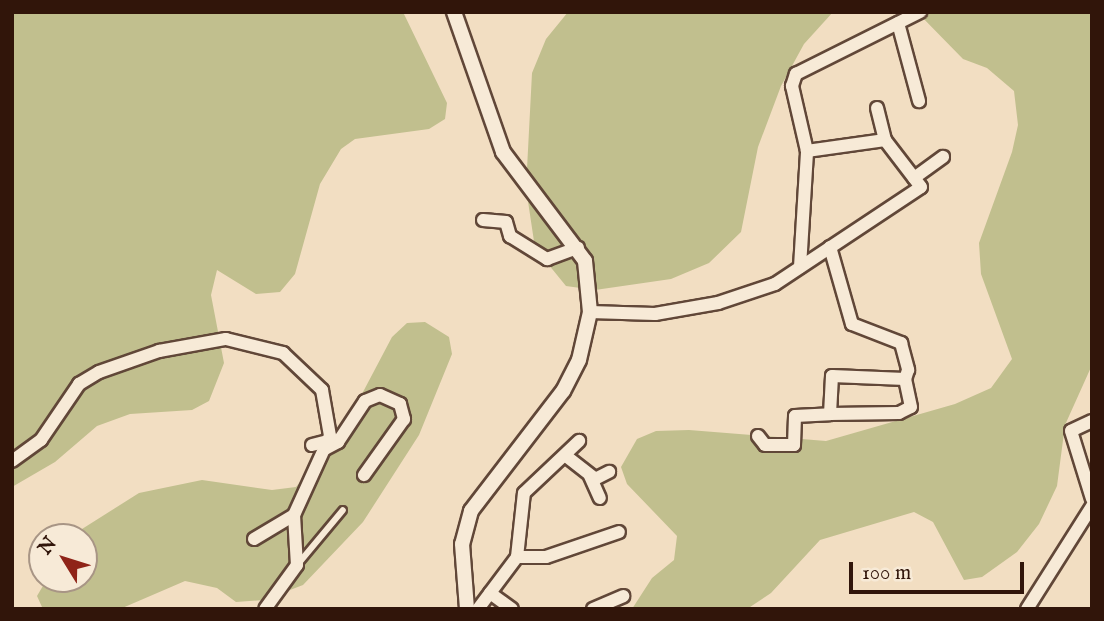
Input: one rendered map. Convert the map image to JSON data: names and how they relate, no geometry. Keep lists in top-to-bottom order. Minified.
{"scale_bar":"100 m","north":"top left"}
